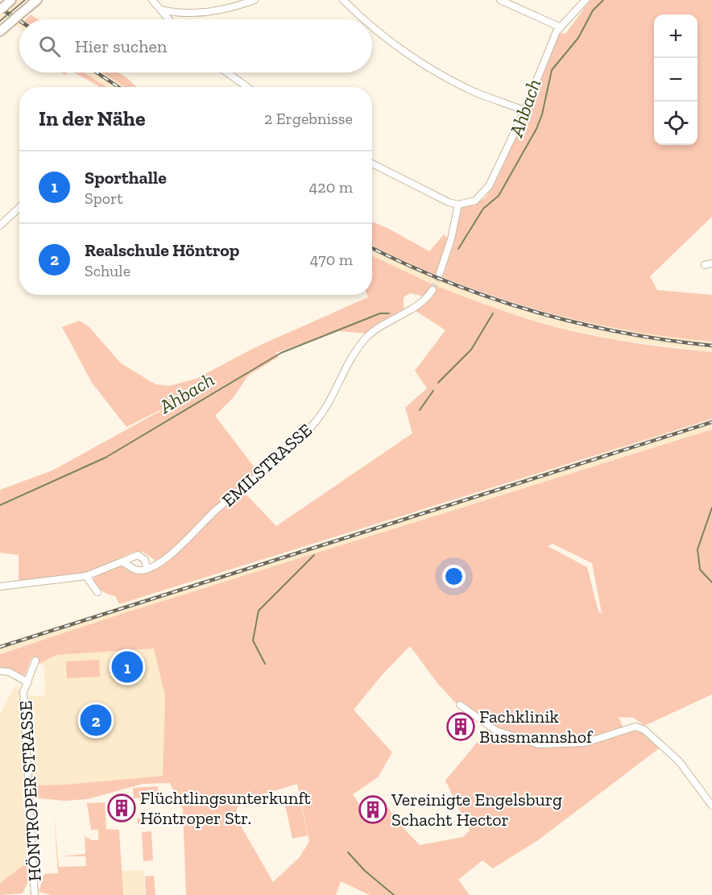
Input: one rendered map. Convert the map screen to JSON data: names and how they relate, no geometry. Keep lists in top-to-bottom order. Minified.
{"streets":{"street":["EMILSTRASSE","HÖNTROPER STRASSE"]},"water":["Ahbach"],"places":{"building":["Fachklinik Bussmannshof","Flüchtlingsunterkunft Höntroper Str.","Vereinigte Engelsburg Schacht Hector"]},"page":{"map_buttons":["+","−"],"search":"Hier suchen","heading":["In der Nähe","2 Ergebnisse"],"list":[{"mark":"1","name":"Sporthalle","note":"Sport","value":"420 m"},{"mark":"2","name":"Realschule Höntrop","note":"Schule","value":"470 m"}],"pins":["1","2"]}}
